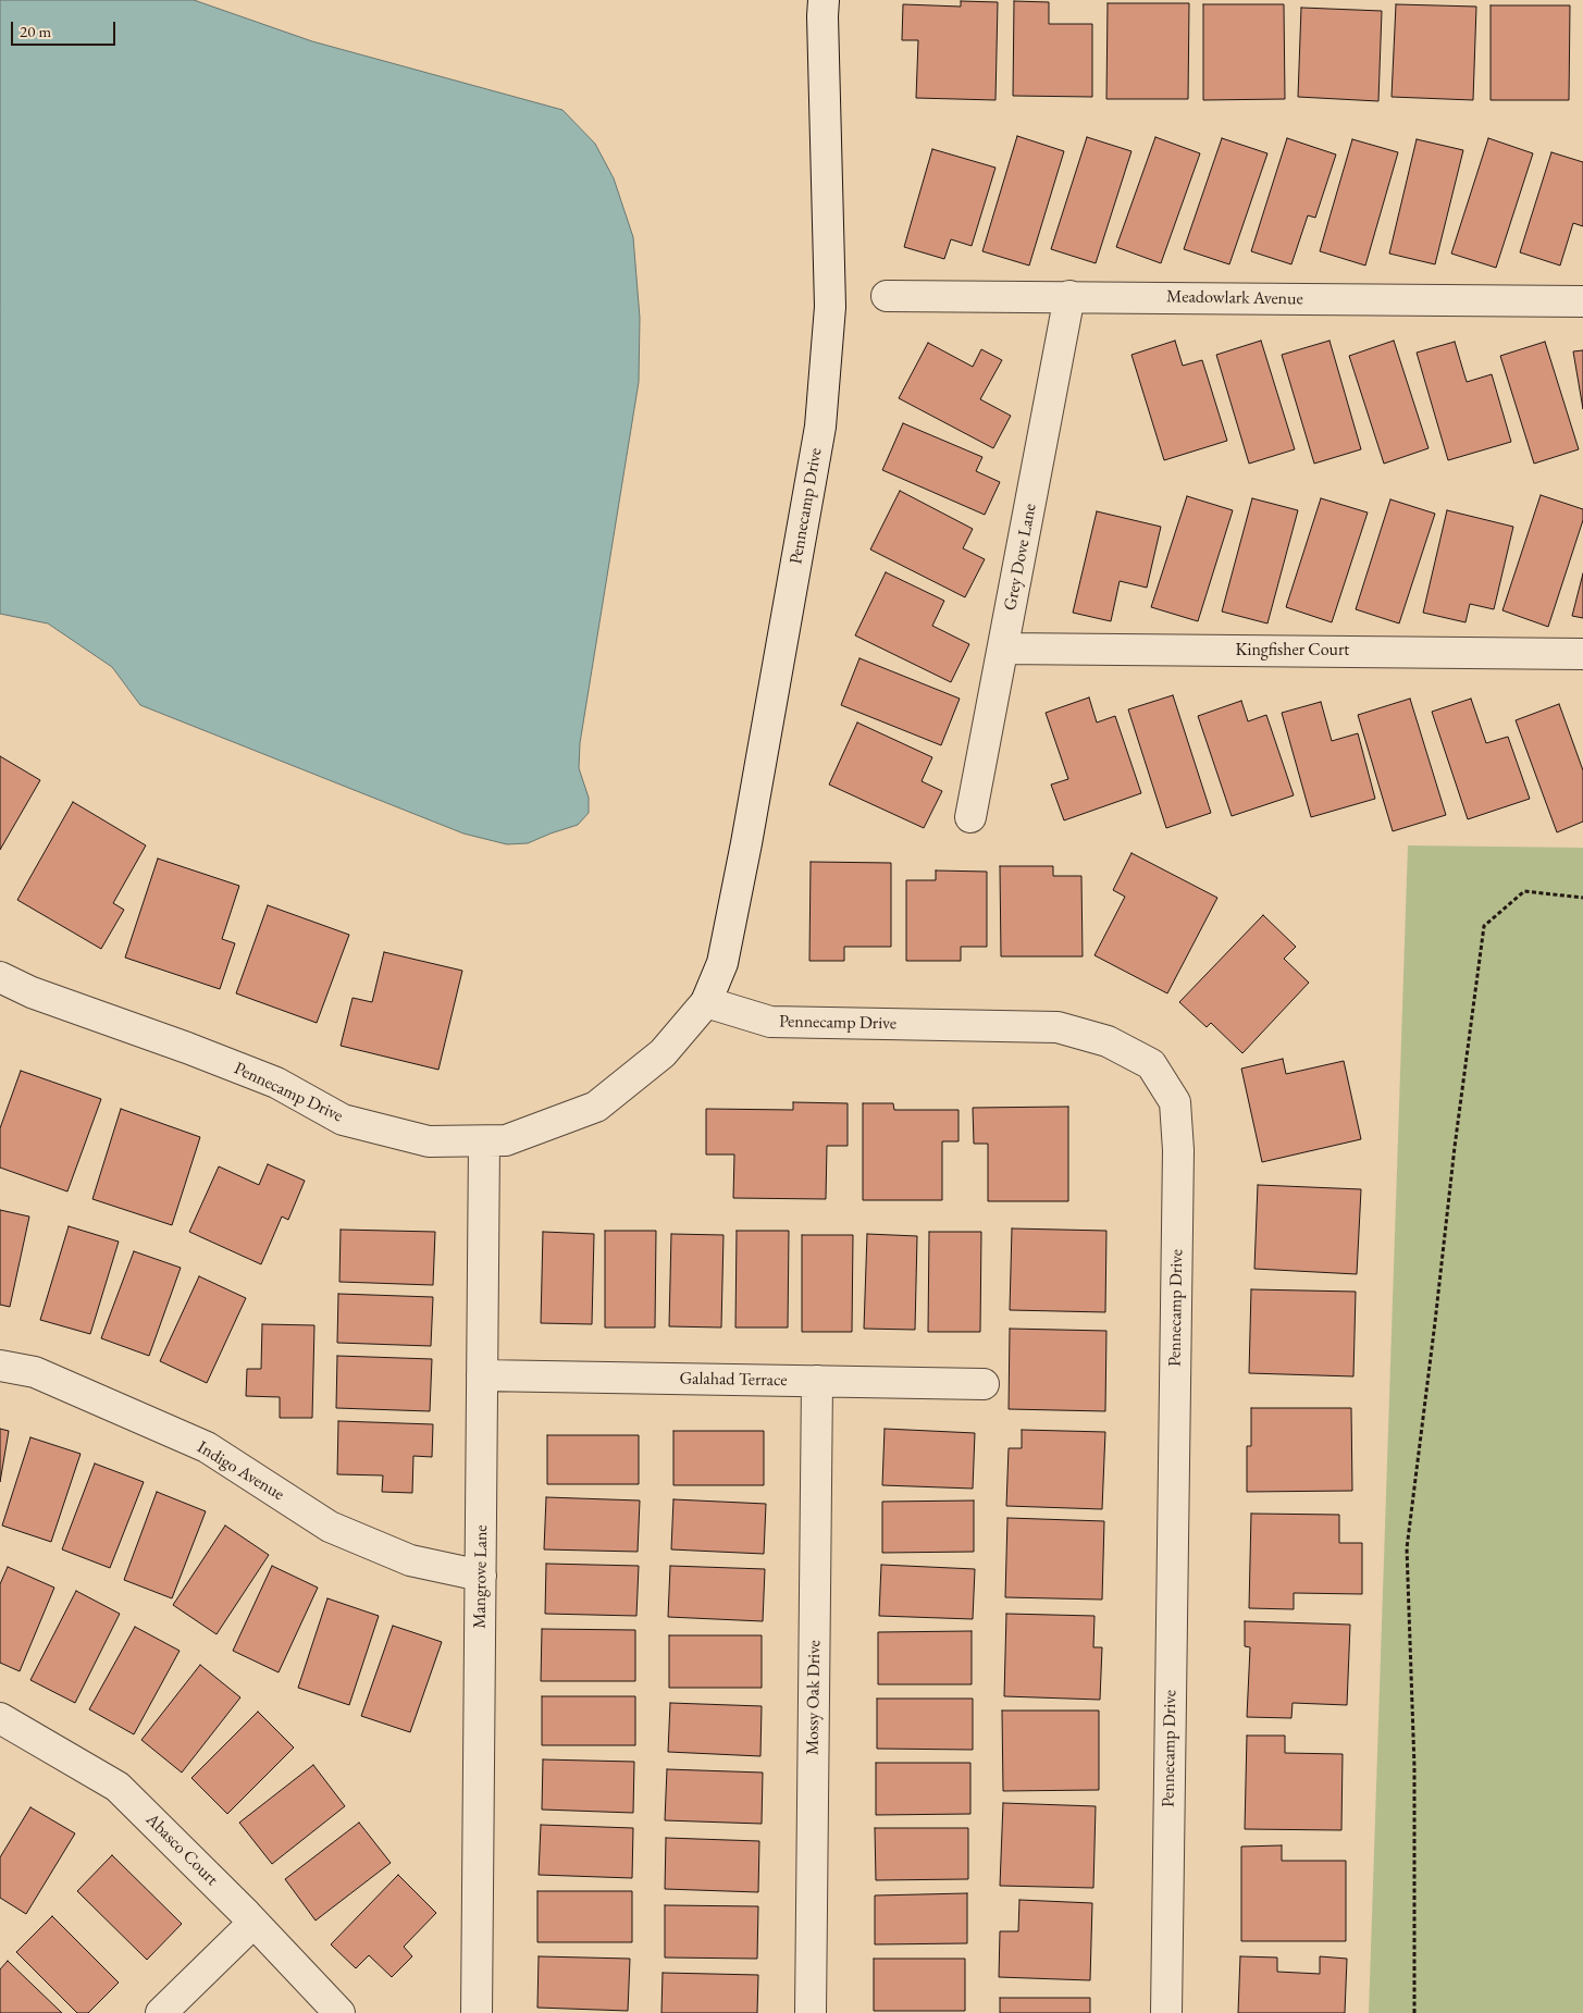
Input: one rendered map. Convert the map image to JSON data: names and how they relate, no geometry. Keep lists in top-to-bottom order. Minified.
{"streets":{"street":["Meadowlark Avenue","Pennecamp Drive","Grey Dove Lane","Kingfisher Court","Galahad Terrace","Indigo Avenue","Mangrove Lane","Mossy Oak Drive","Abasco Court"]},"crossings":[["Meadowlark Avenue","Grey Dove Lane"],["Pennecamp Drive","Mangrove Lane"],["Grey Dove Lane","Kingfisher Court"],["Galahad Terrace","Mangrove Lane"],["Galahad Terrace","Mossy Oak Drive"],["Indigo Avenue","Mangrove Lane"]],"scale_bar":"20 m"}
